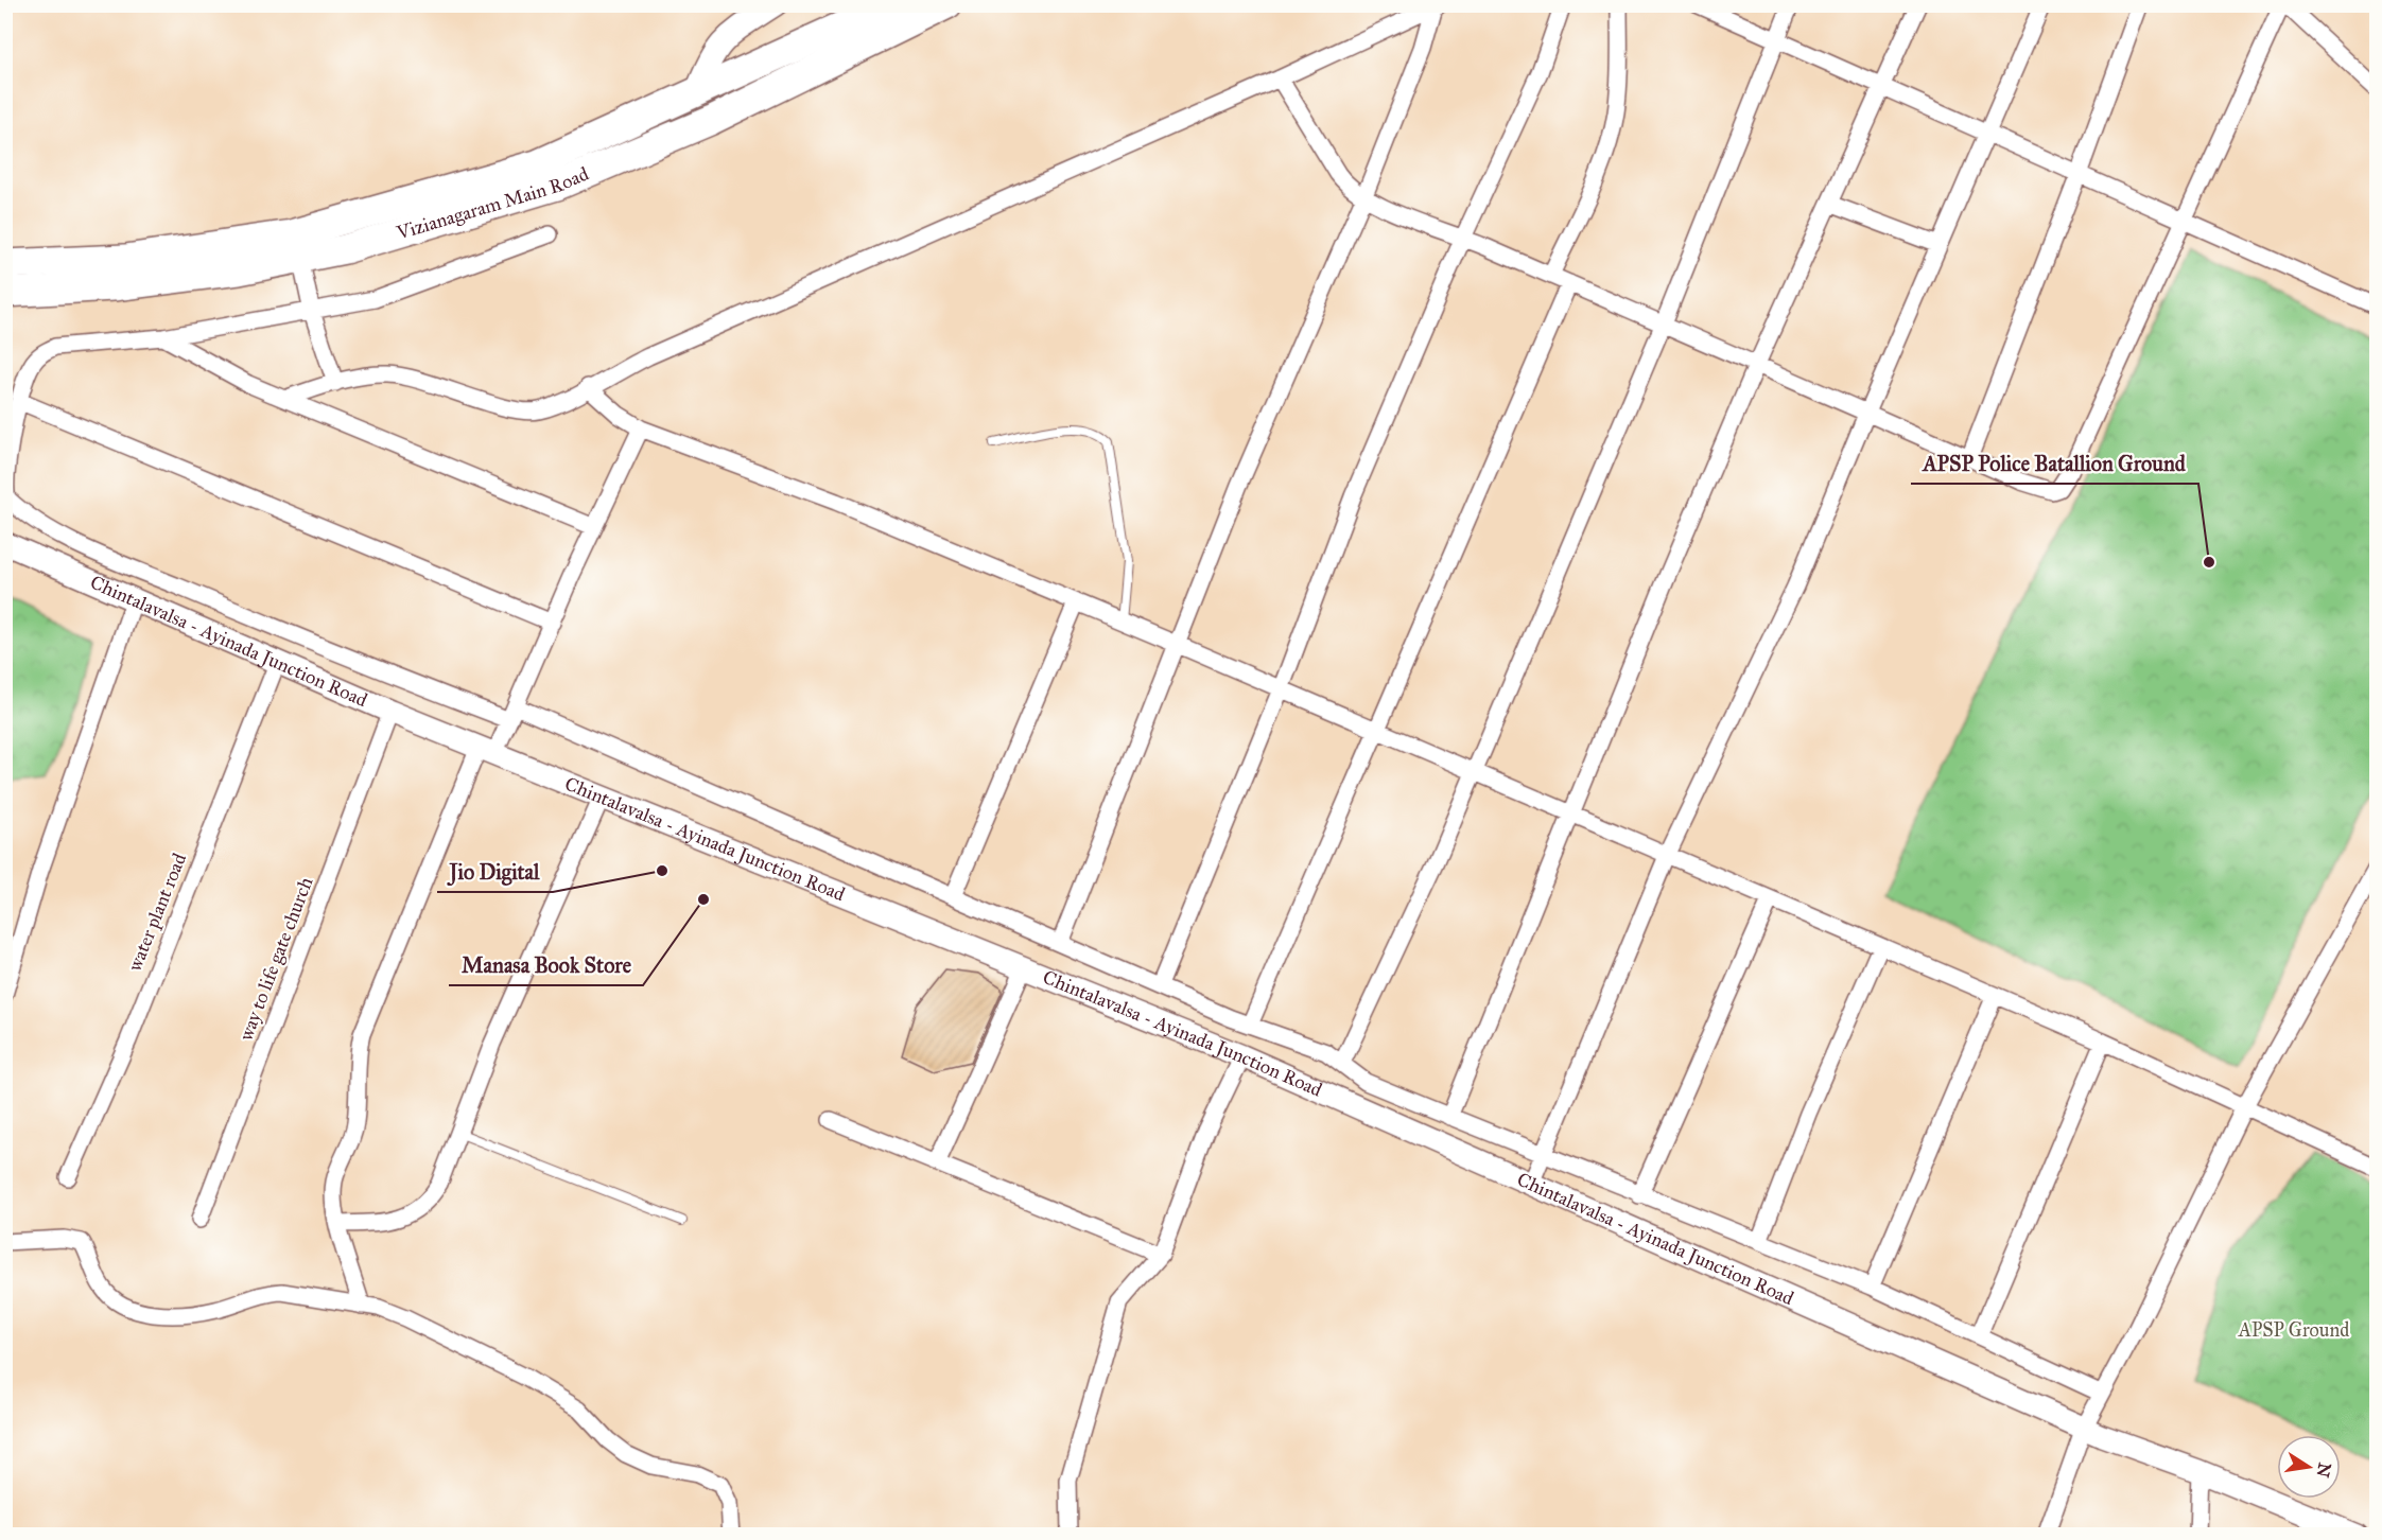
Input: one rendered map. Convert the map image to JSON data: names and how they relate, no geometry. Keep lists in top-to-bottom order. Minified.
{"streets":{"highway":["Vizianagaram Main Road"],"main road":["Chintalavalsa - Ayinada Junction Road"],"street":["water plant road","way to life gate church"]},"crossings":[["Chintalavalsa - Ayinada Junction Road","water plant road"],["Chintalavalsa - Ayinada Junction Road","way to life gate church"]],"parks":["APSP Ground"],"places":["APSP Police Batallion Ground","Jio Digital","Manasa Book Store"],"north":"right"}
